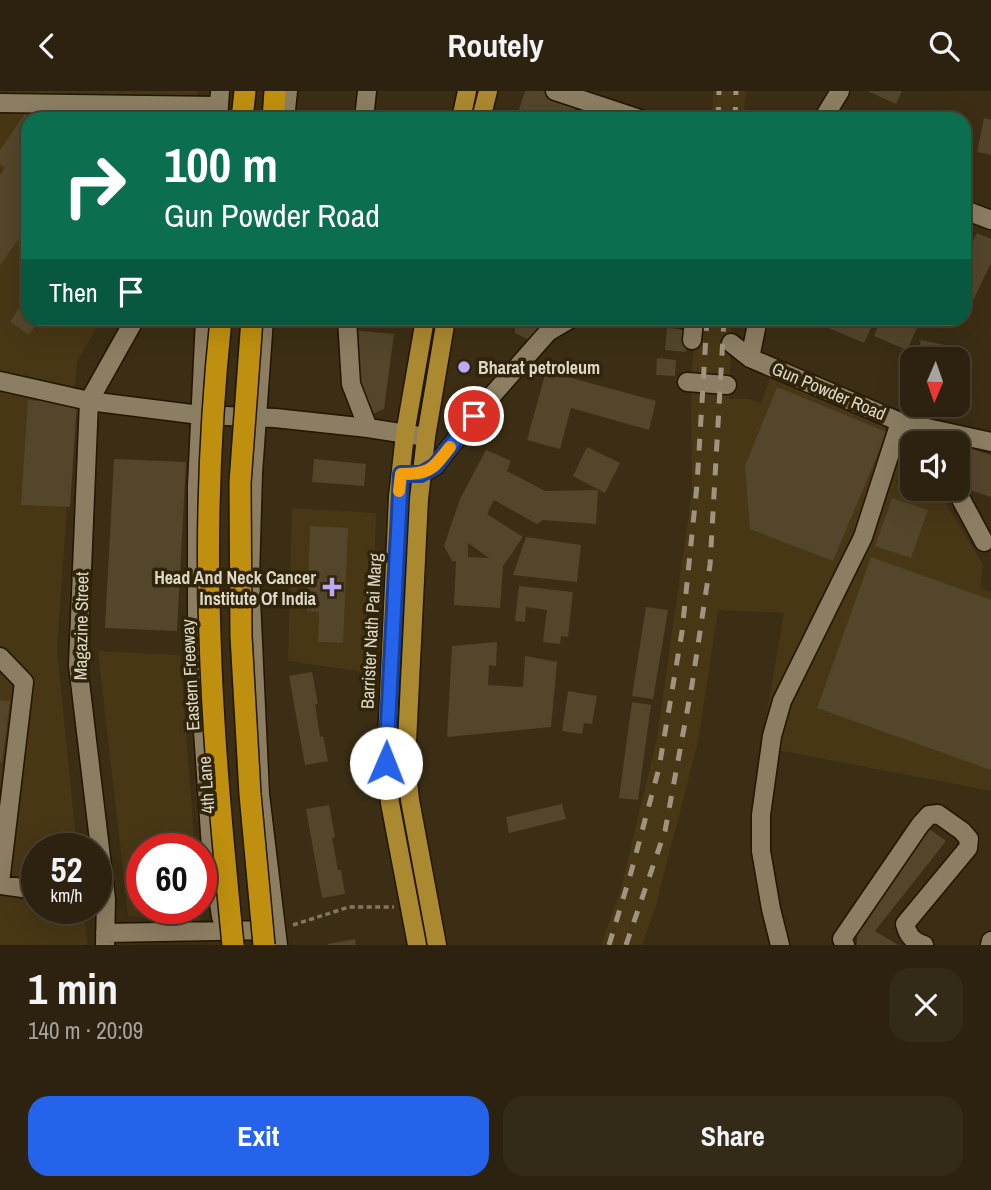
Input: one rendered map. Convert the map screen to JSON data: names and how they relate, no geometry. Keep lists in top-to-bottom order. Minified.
{"streets":{"highway":["Eastern Freeway"],"main road":["Barrister Nath Pai Marg"],"street":["Gun Powder Road","Magazine Street","4th Lane"]},"crossings":[["Eastern Freeway","4th Lane"]],"places":{"other":["Bharat petroleum"],"health":["Head And Neck Cancer Institute Of India"]},"north":"bottom","page":{"header":"Routely","turn":["100 m","Gun Powder Road"],"then":"Then","speed":"52 km/h","limit":"60","heading":["1 min","140 m · 20:09"],"buttons":["Exit","Share"]}}
